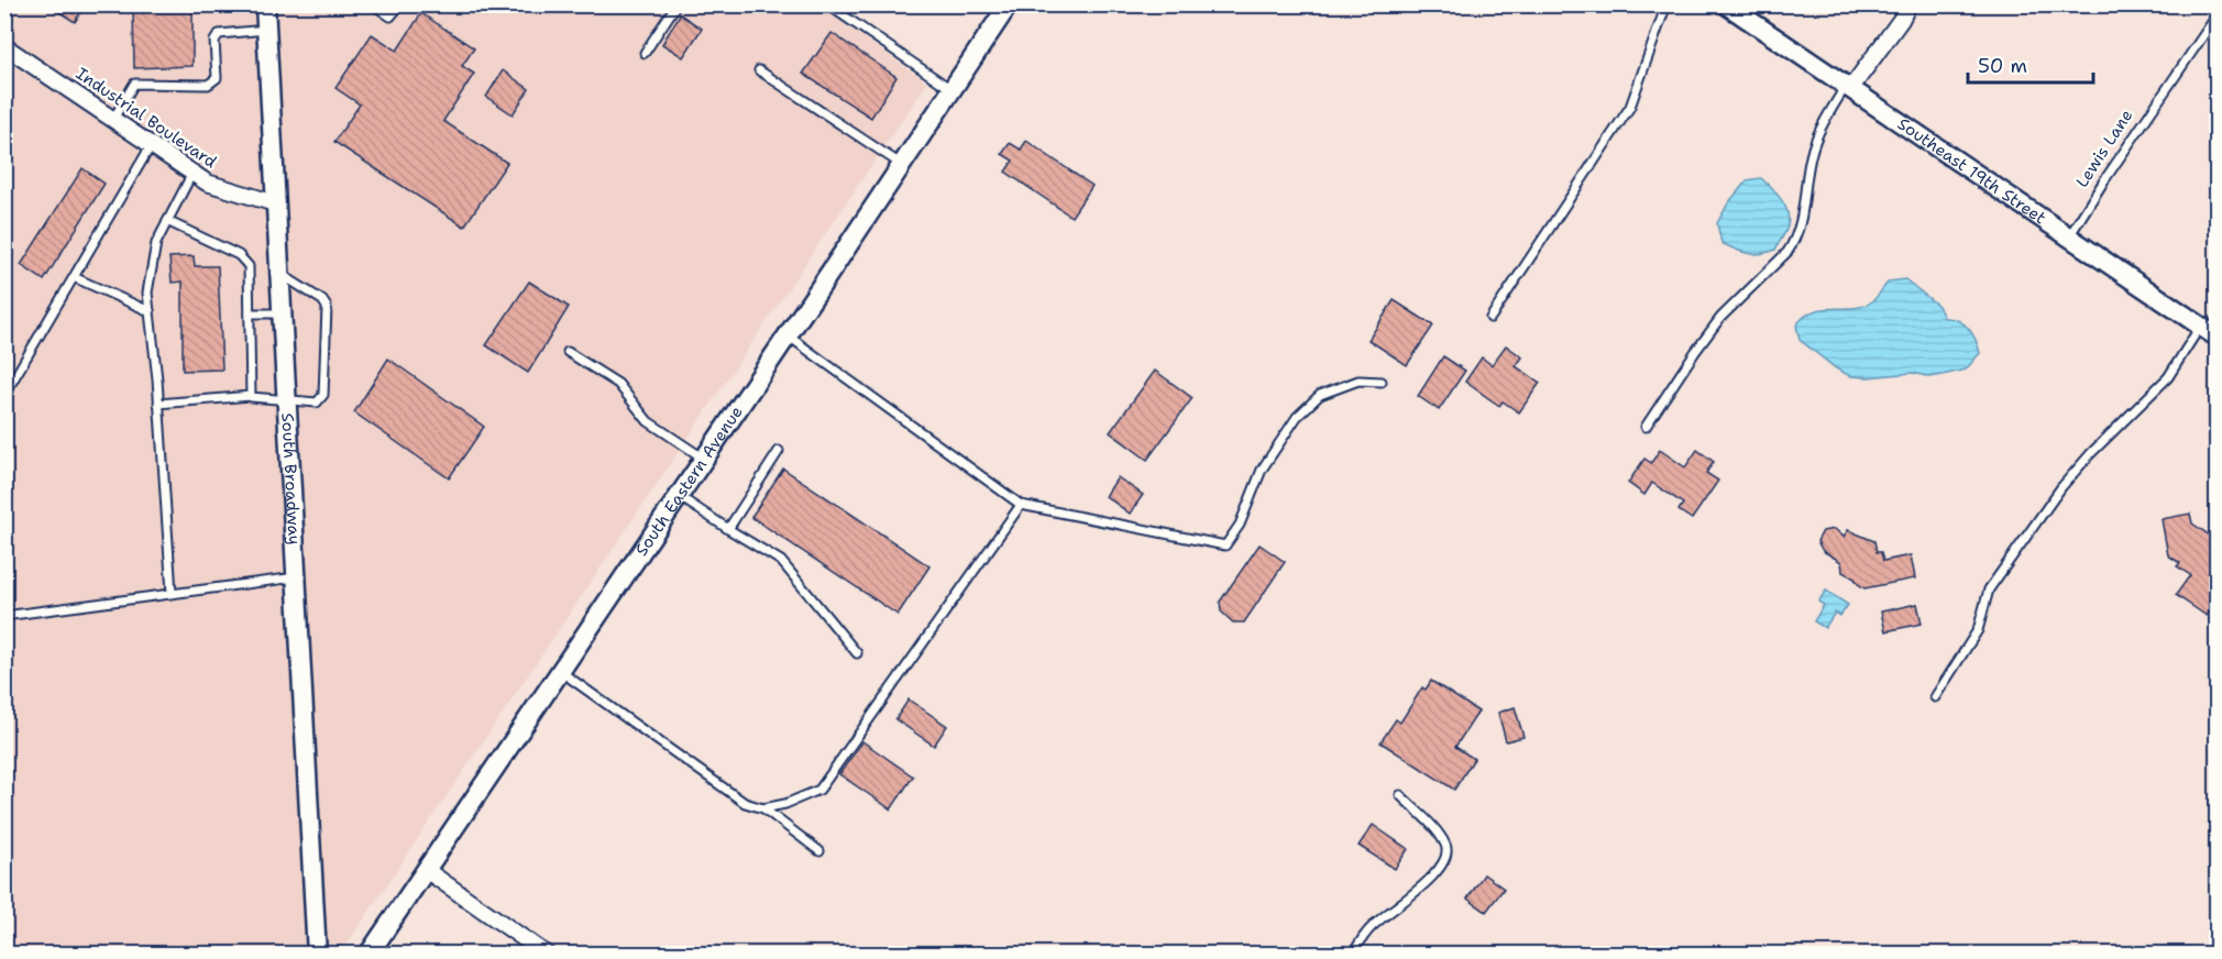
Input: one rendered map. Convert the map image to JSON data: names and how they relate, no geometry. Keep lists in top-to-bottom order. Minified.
{"streets":{"street":["Industrial Boulevard","Southeast 19th Street","South Broadway","South Eastern Avenue"],"lane":["Lewis Lane"]},"crossings":[["Industrial Boulevard","South Broadway"],["Lewis Lane","Southeast 19th Street"]],"scale_bar":"50 m"}
